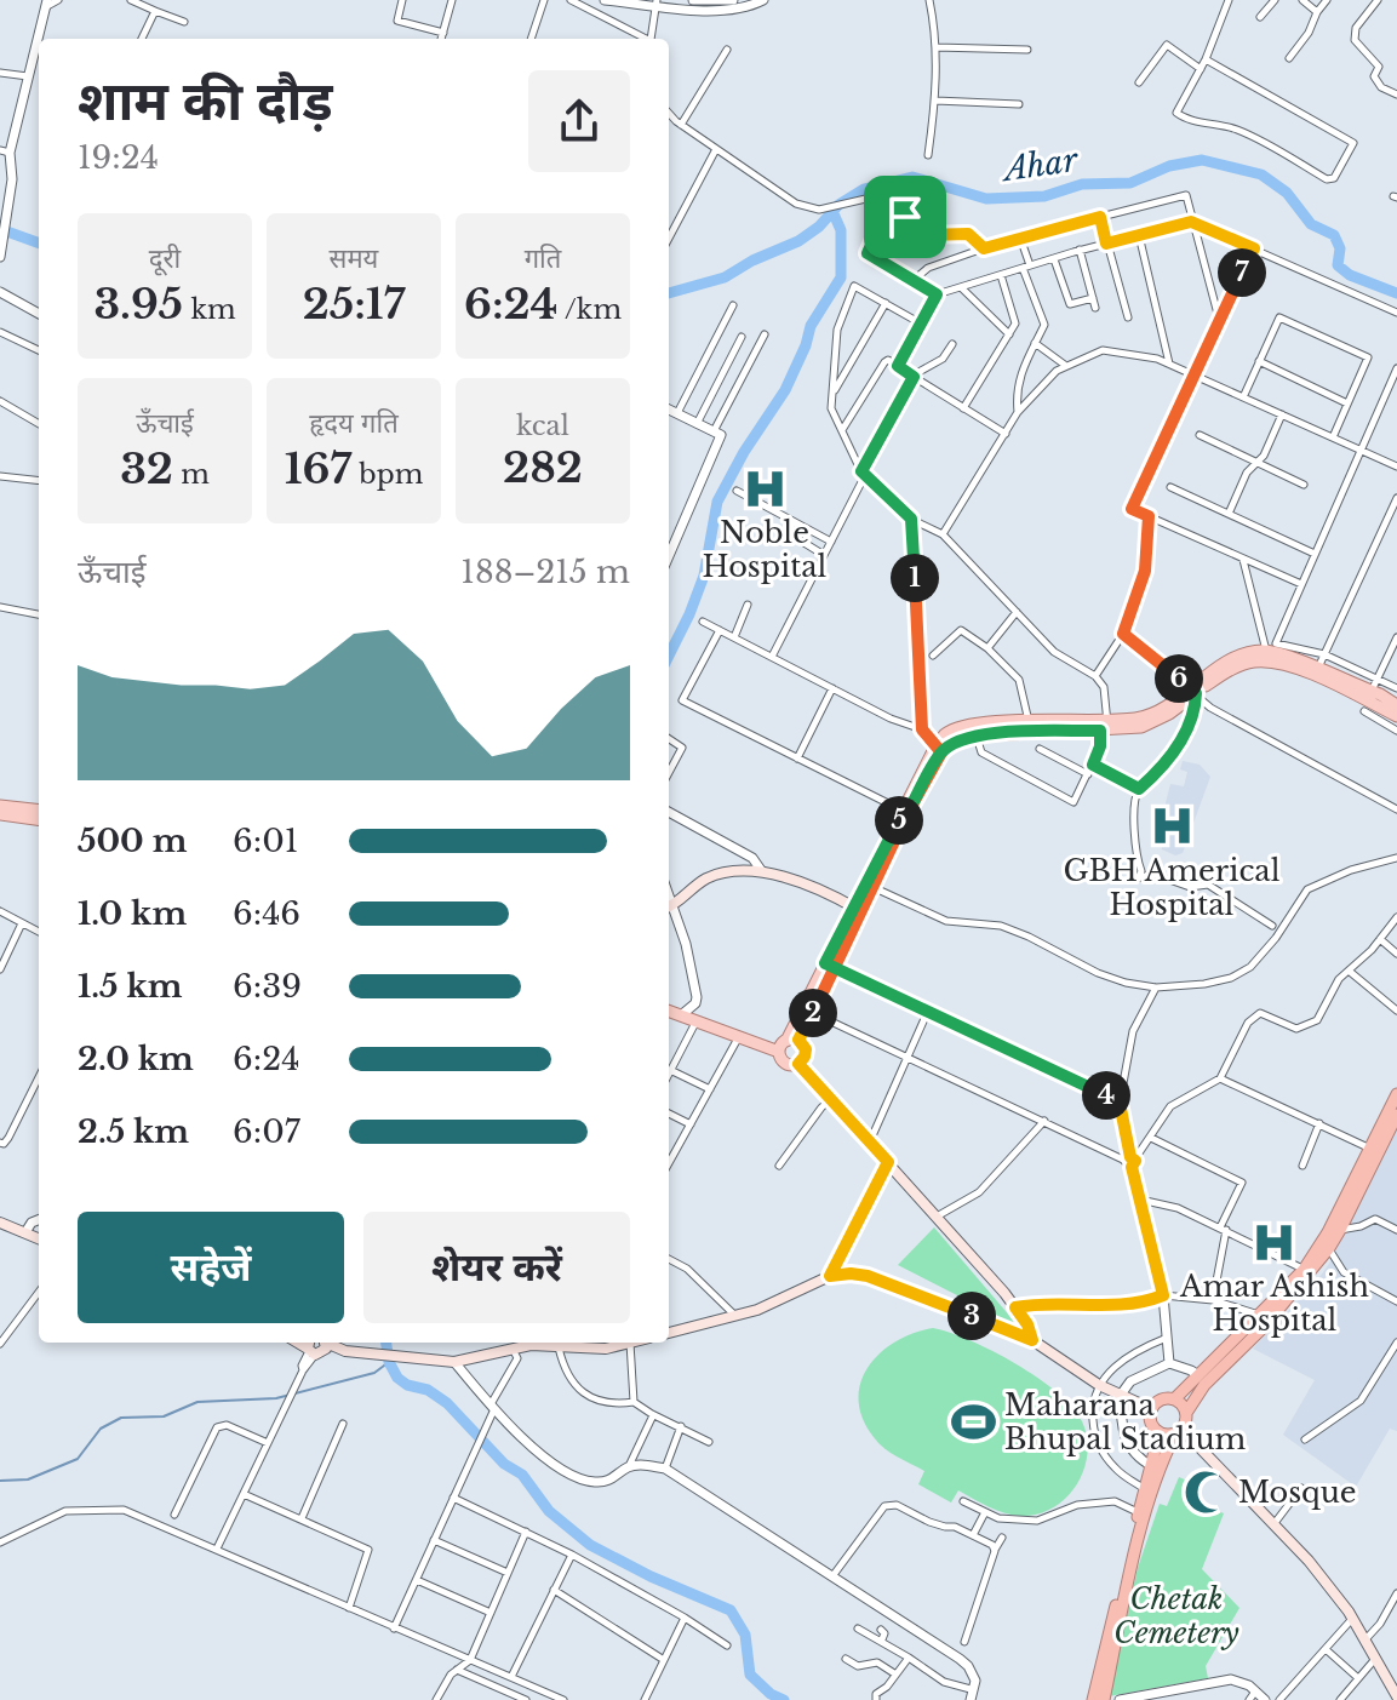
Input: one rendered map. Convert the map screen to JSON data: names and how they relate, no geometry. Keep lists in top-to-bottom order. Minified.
{"water":["Ahar"],"parks":["Chetak Cemetery"],"places":{"hospital":["Noble Hospital","GBH Americal Hospital","Amar Ashish Hospital"],"sports":["Maharana Bhupal Stadium"],"mosque":["Mosque"]},"page":{"heading":["शाम की दौड़","19:24"],"stats":[["दूरी","3.95 km"],["समय","25:17"],["गति","6:24 /km"],["ऊँचाई","32 m"],["हृदय गति","167 bpm"],["kcal","282"]],"pins":["7","1","6","5","2","4","3"],"chart":["ऊँचाई","188–215 m"],"list":[{"name":"500 m","note":"6:01"},{"name":"1.0 km","note":"6:46"},{"name":"1.5 km","note":"6:39"},{"name":"2.0 km","note":"6:24"},{"name":"2.5 km","note":"6:07"}],"buttons":["सहेजें","शेयर करें"]}}
